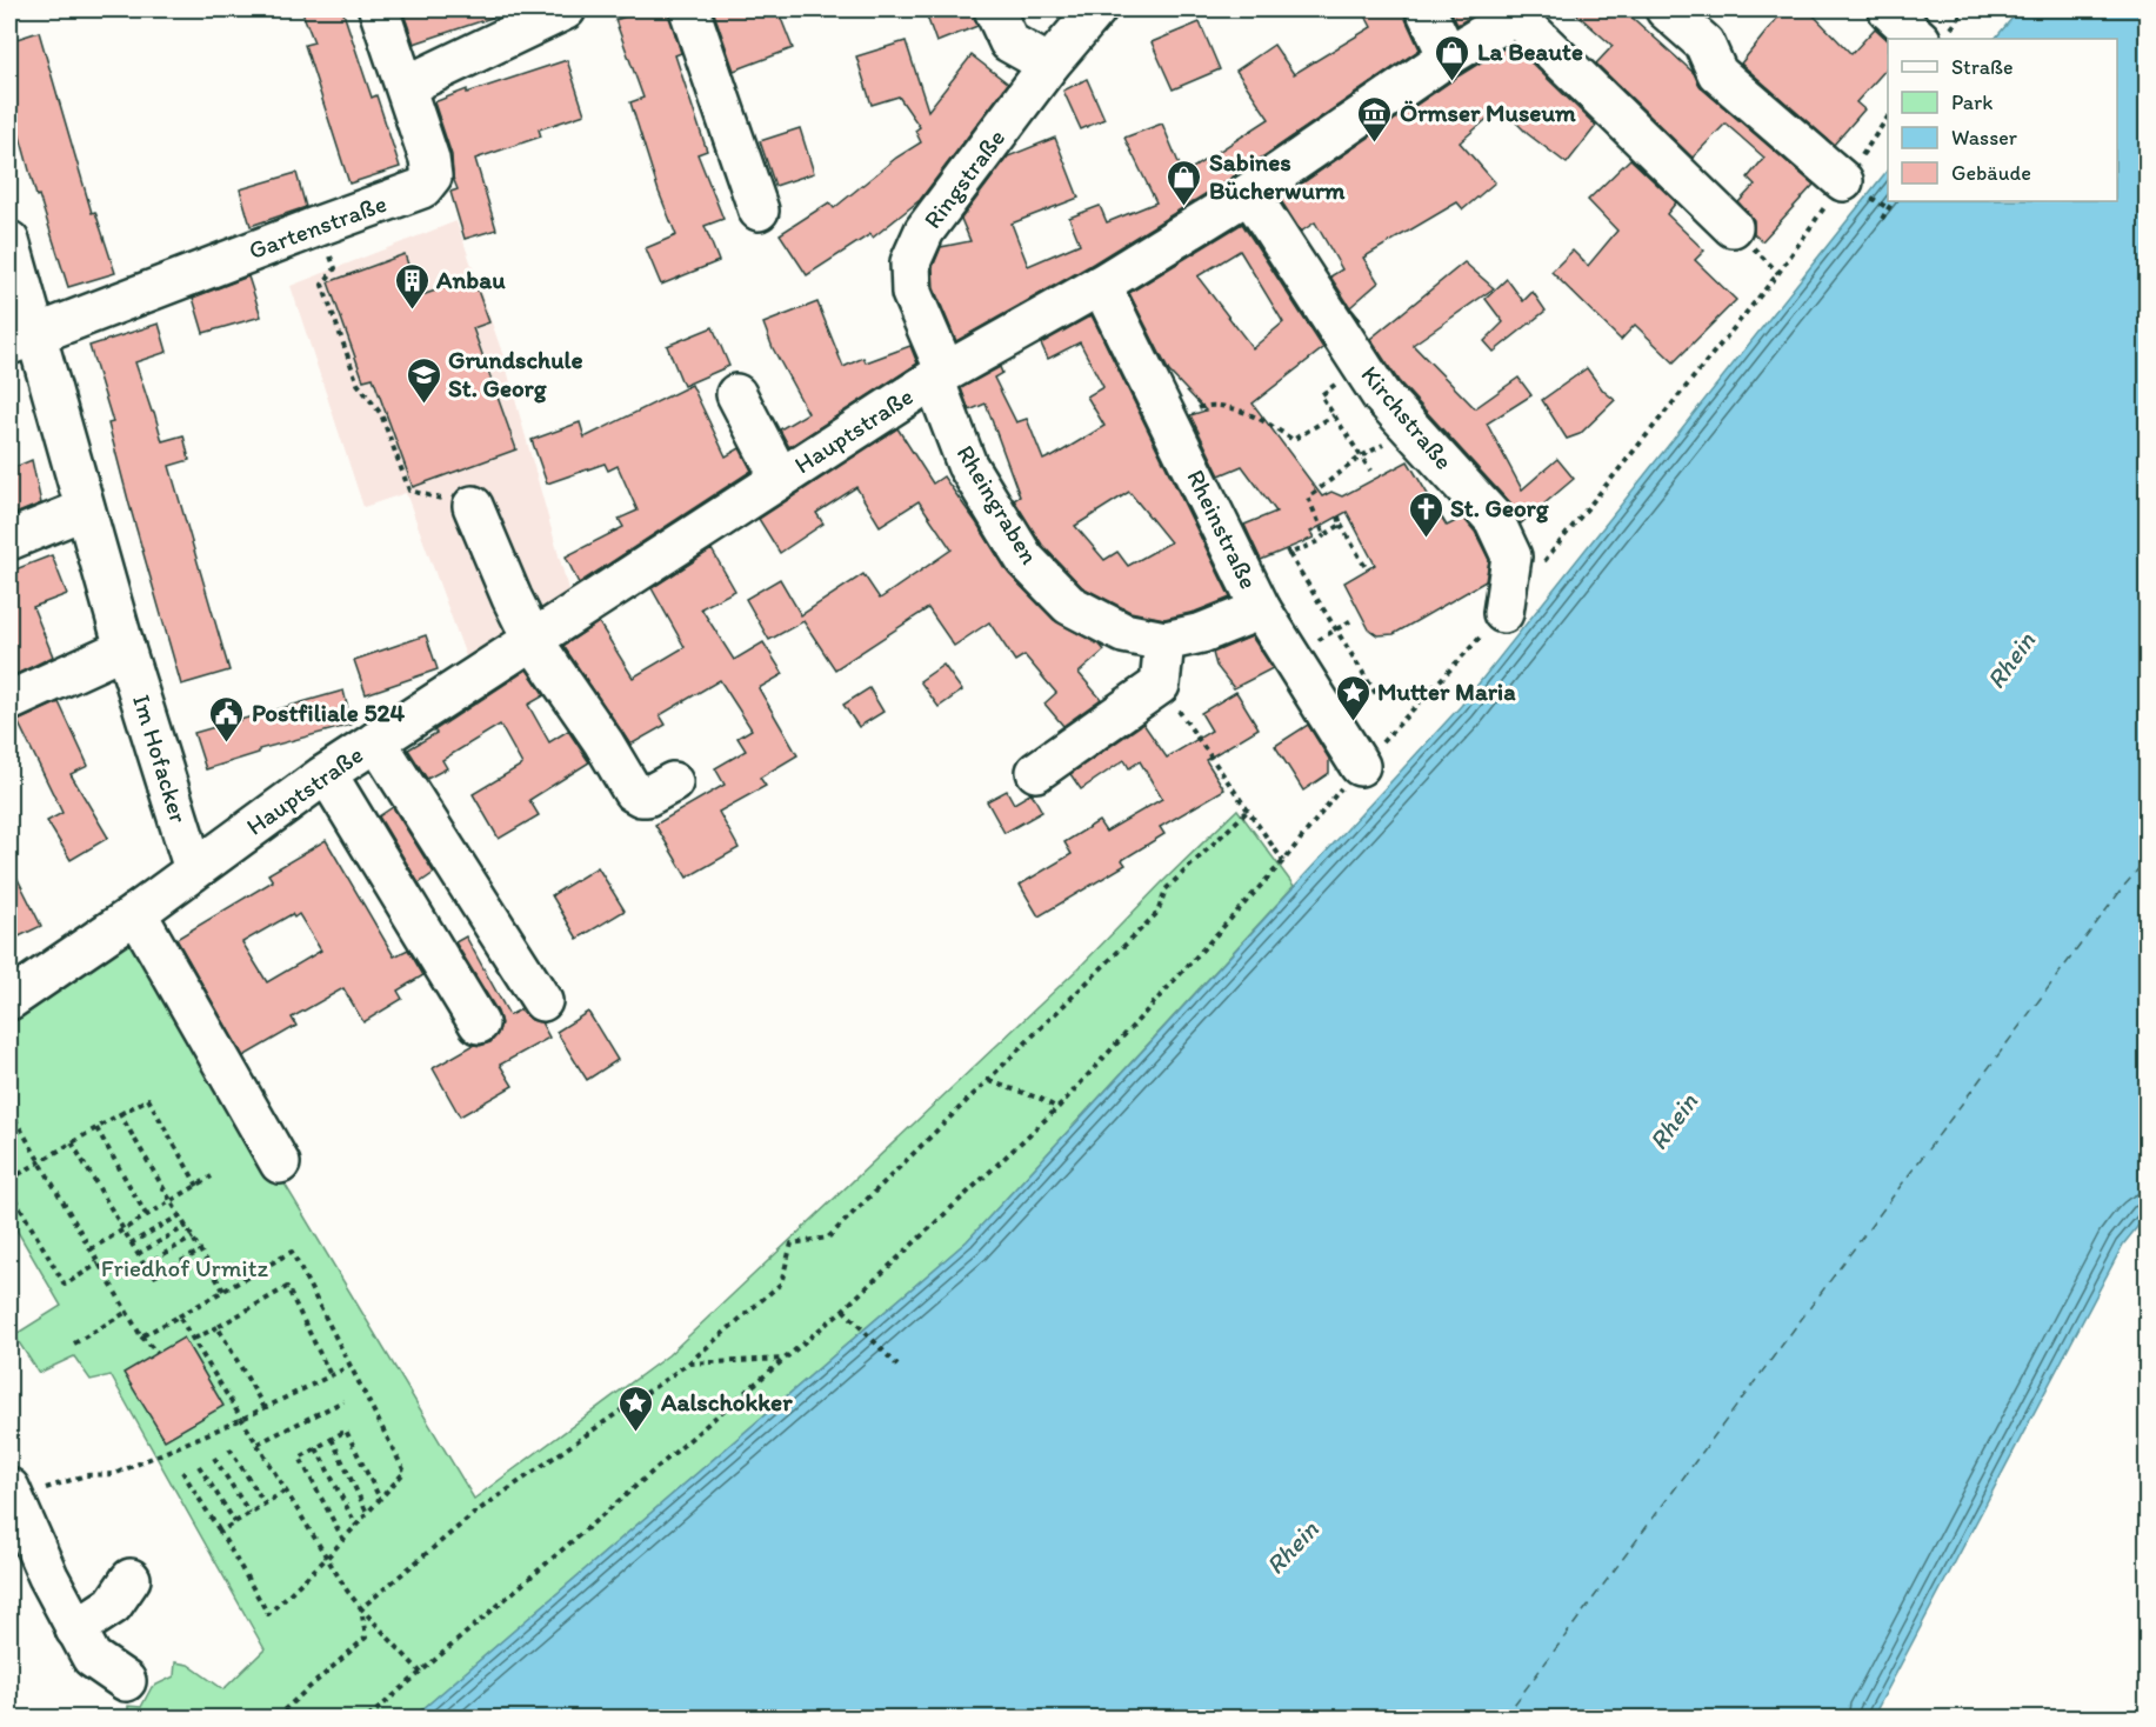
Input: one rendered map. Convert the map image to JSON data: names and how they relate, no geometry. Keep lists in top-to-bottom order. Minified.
{"streets":{"street":["Ringstraße","Gartenstraße","Kirchstraße","Hauptstraße","Rheingraben","Rheinstraße","Im Hofacker"]},"crossings":[["Ringstraße","Hauptstraße"],["Ringstraße","Rheingraben"],["Gartenstraße","Im Hofacker"],["Kirchstraße","Hauptstraße"],["Hauptstraße","Rheingraben"],["Hauptstraße","Rheinstraße"],["Hauptstraße","Im Hofacker"],["Rheingraben","Rheinstraße"]],"water":["Rhein"],"parks":["Friedhof Urmitz"],"places":{"shop":["La Beaute","Sabines Bücherwurm"],"museum":["Örmser Museum"],"building":["Anbau"],"school or university":["Grundschule St. Georg"],"church":["St. Georg"],"place":["Mutter Maria","Aalschokker"],"public building":["Postfiliale 524"]},"legend":["Straße","Park","Wasser","Gebäude"]}
